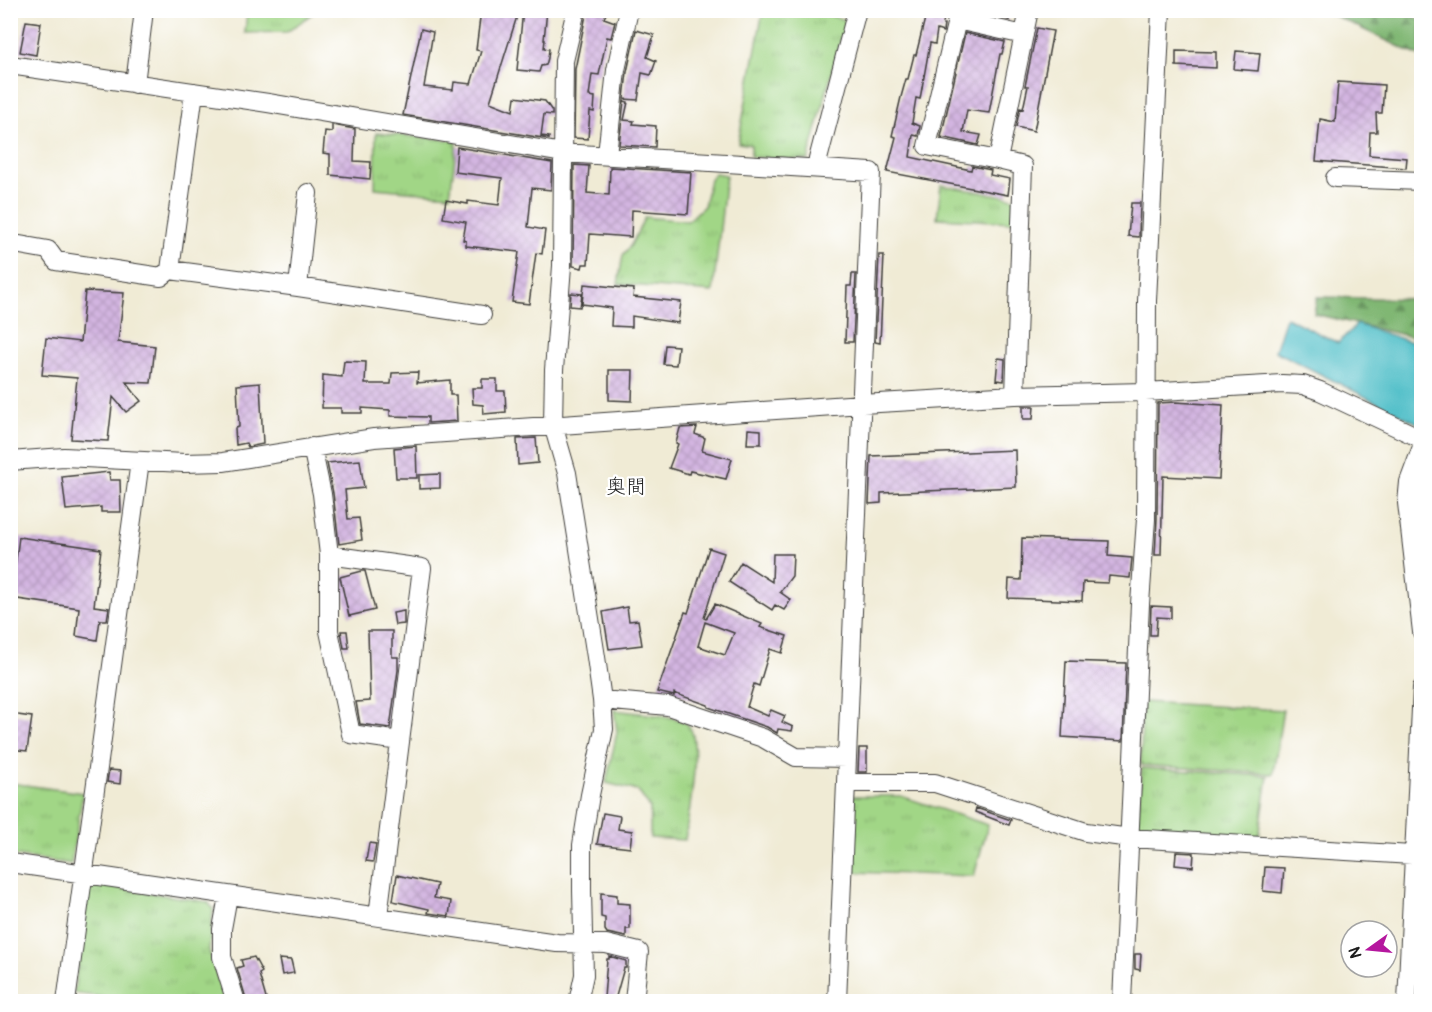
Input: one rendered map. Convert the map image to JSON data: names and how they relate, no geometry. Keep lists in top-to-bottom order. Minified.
{"districts":["奥間"],"north":"left"}
